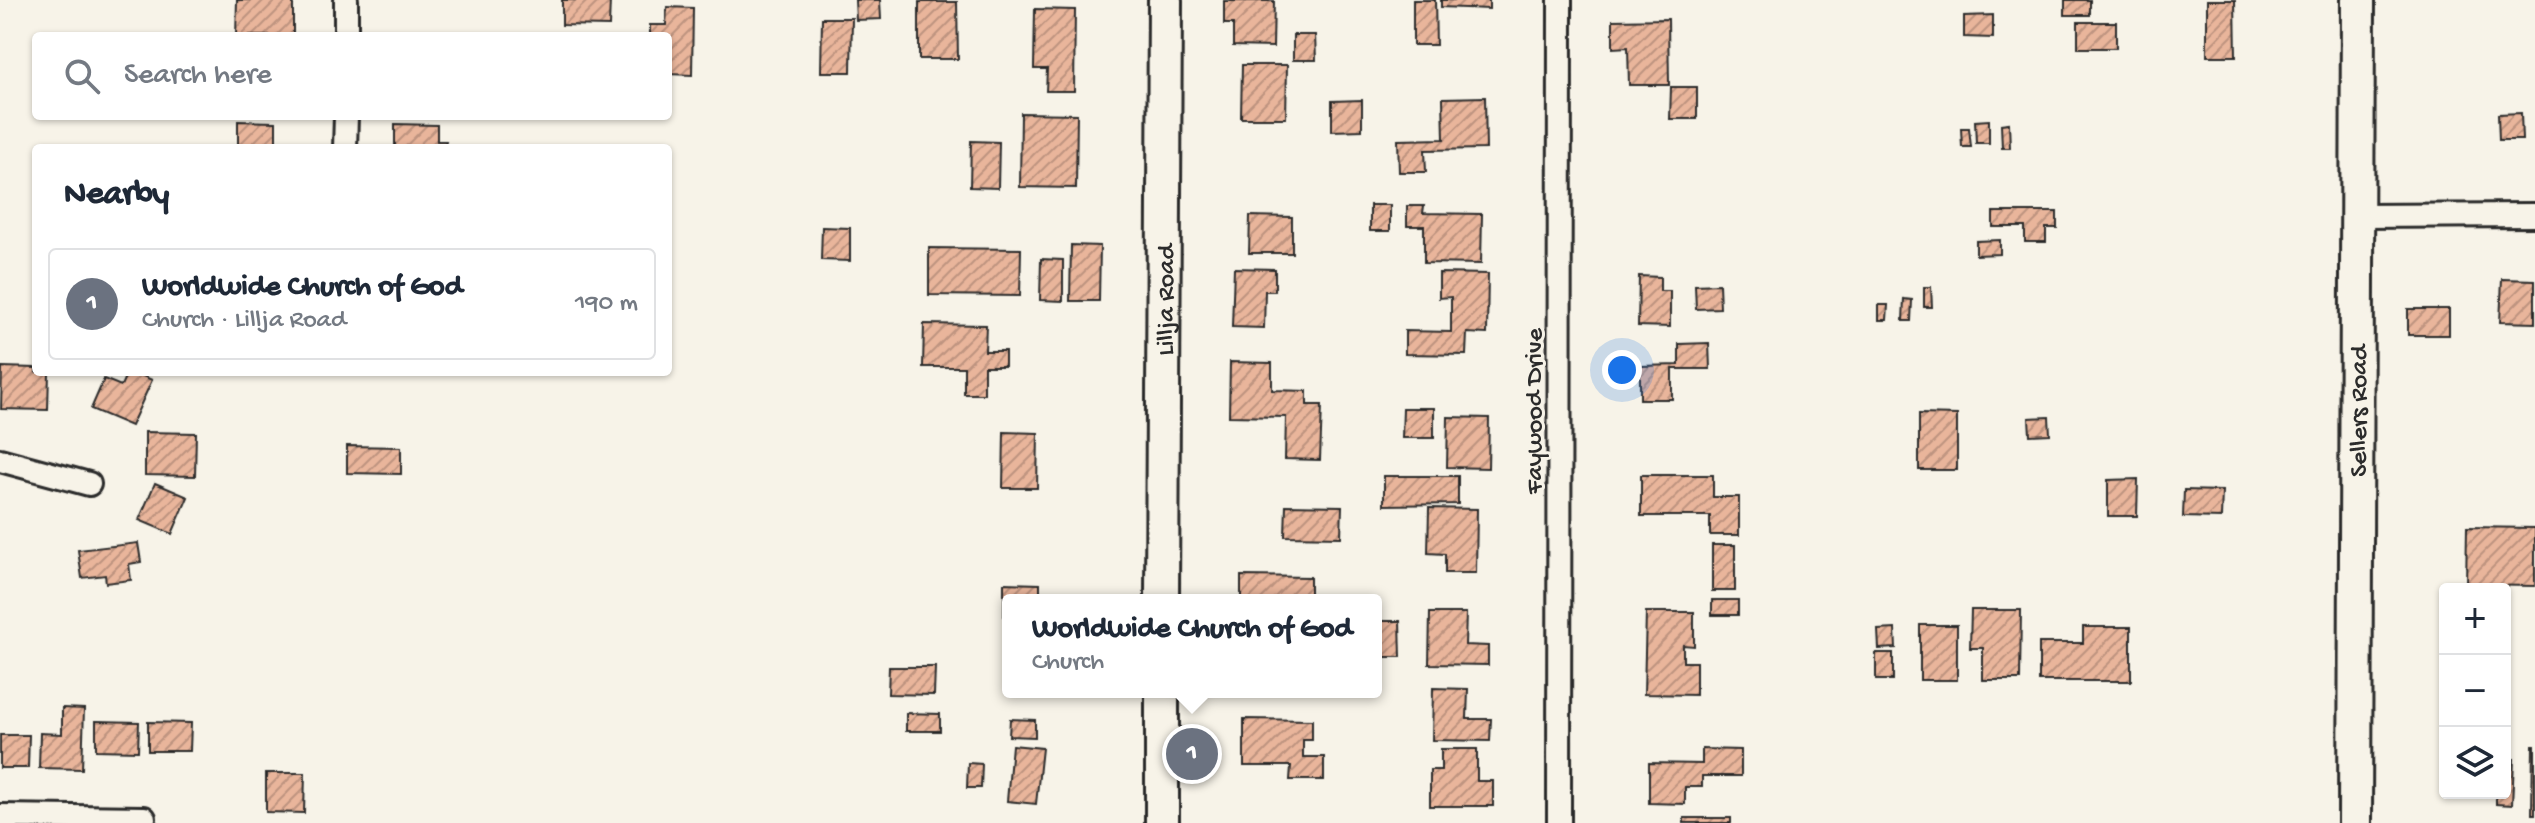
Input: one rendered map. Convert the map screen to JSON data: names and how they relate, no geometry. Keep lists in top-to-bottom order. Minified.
{"streets":{"street":["Lillja Road","Faywood Drive","Sellers Road"]},"page":{"search":"Search here","heading":"Nearby","list":[{"mark":"1","name":"Worldwide Church of God","note":"Church · Lillja Road","value":"190 m"}],"map_buttons":["+","−"],"popup":["Worldwide Church of God","Church"],"pins":"1"}}
